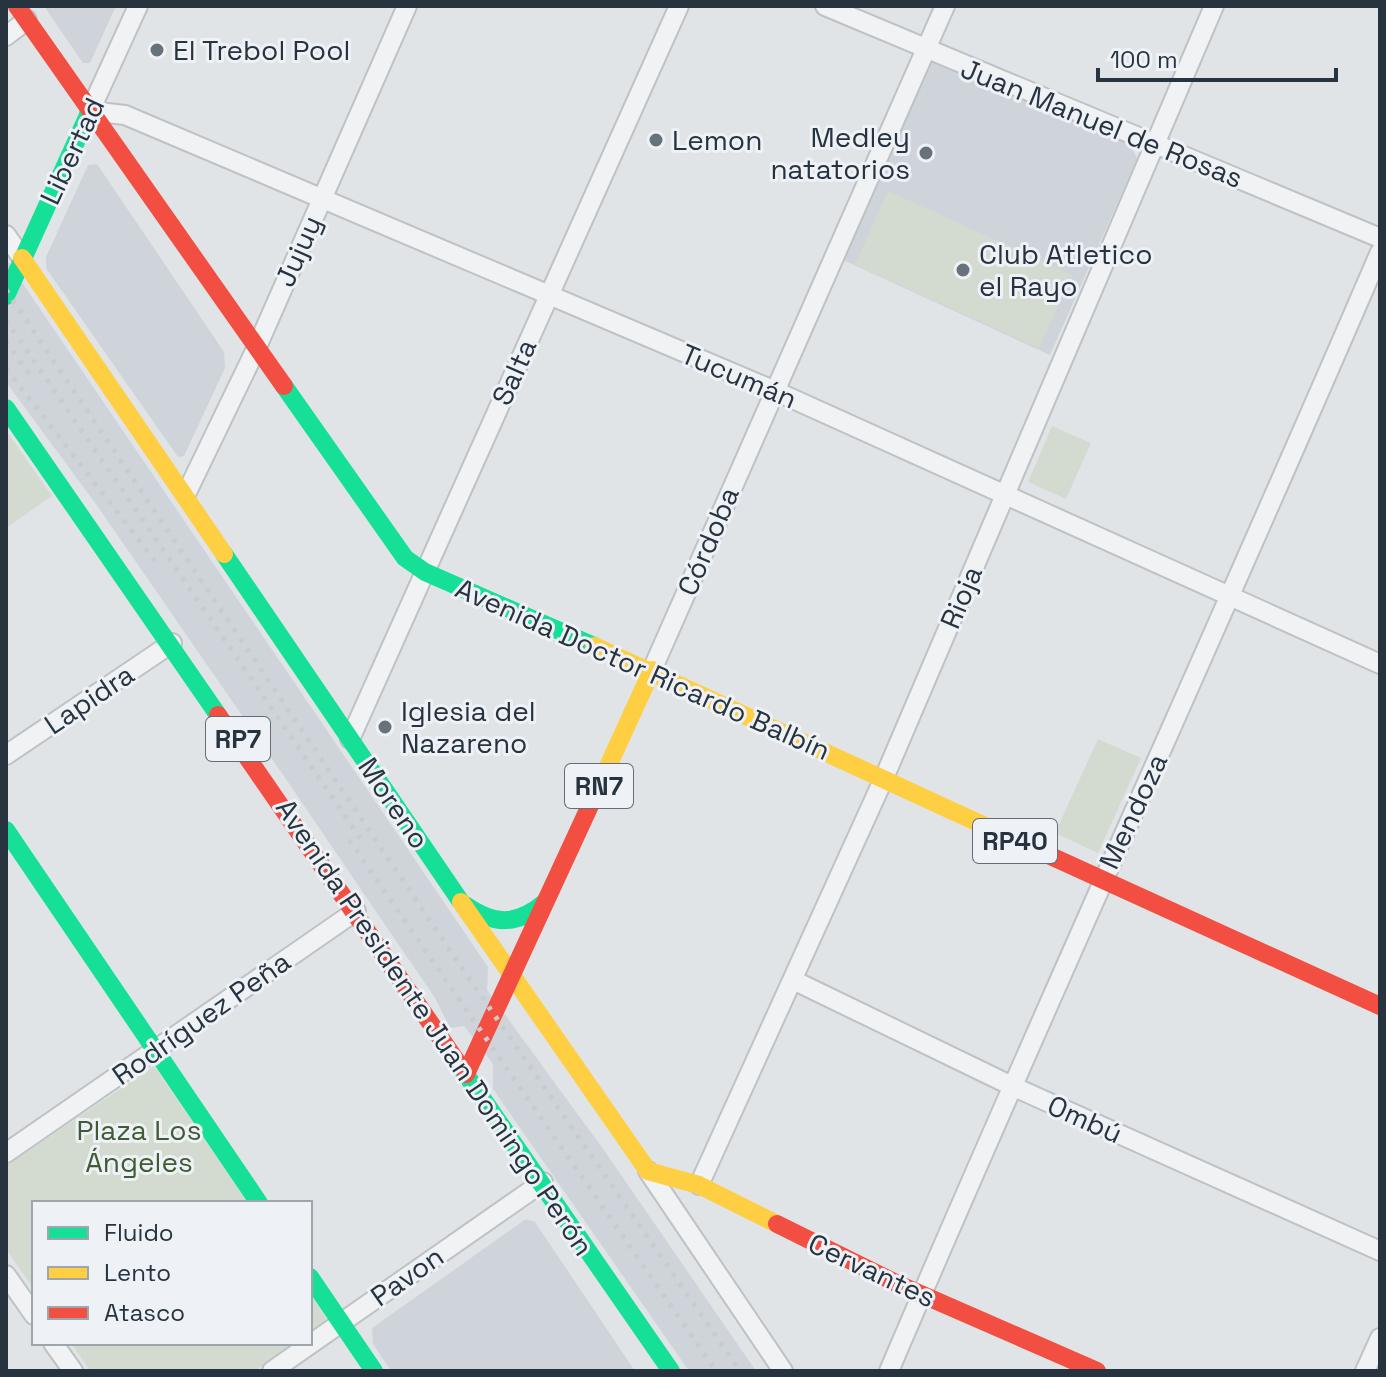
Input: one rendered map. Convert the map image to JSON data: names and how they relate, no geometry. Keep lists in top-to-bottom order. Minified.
{"streets":{"main road":["Libertad","Córdoba","Avenida Doctor Ricardo Balbín","RP7","RN7","Moreno","RP40","Avenida Presidente Juan Domingo Perón","Cervantes"],"street":["Juan Manuel de Rosas","Jujuy","Salta","Tucumán","Rioja","Lapidra","Mendoza","Rodríguez Peña","Ombú","Pavon"]},"crossings":[["Juan Manuel de Rosas","Córdoba"],["Juan Manuel de Rosas","Rioja"],["Libertad","Tucumán"],["Libertad","Avenida Doctor Ricardo Balbín"],["Libertad","Moreno"],["Jujuy","Tucumán"],["Jujuy","Avenida Doctor Ricardo Balbín"],["Jujuy","Moreno"],["Salta","Tucumán"],["Salta","Avenida Doctor Ricardo Balbín"],["Salta","Moreno"],["Tucumán","Córdoba"],["Tucumán","Rioja"],["Tucumán","Avenida Doctor Ricardo Balbín"],["Tucumán","Mendoza"],["Córdoba","Avenida Doctor Ricardo Balbín"],["Córdoba","Moreno"],["Córdoba","Avenida Presidente Juan Domingo Perón"],["Rioja","Avenida Doctor Ricardo Balbín"],["Rioja","Ombú"],["Rioja","Cervantes"],["Avenida Doctor Ricardo Balbín","Mendoza"],["Lapidra","Avenida Presidente Juan Domingo Perón"],["Moreno","Cervantes"],["Mendoza","Ombú"],["Mendoza","Cervantes"],["Rodríguez Peña","Avenida Presidente Juan Domingo Perón"],["Avenida Presidente Juan Domingo Perón","Pavon"]],"parks":["Plaza Los Ángeles"],"places":["El Trebol Pool","Lemon","Medley natatorios","Club Atletico el Rayo","Iglesia del Nazareno"],"legend":["Fluido","Lento","Atasco"],"scale_bar":"100 m"}
